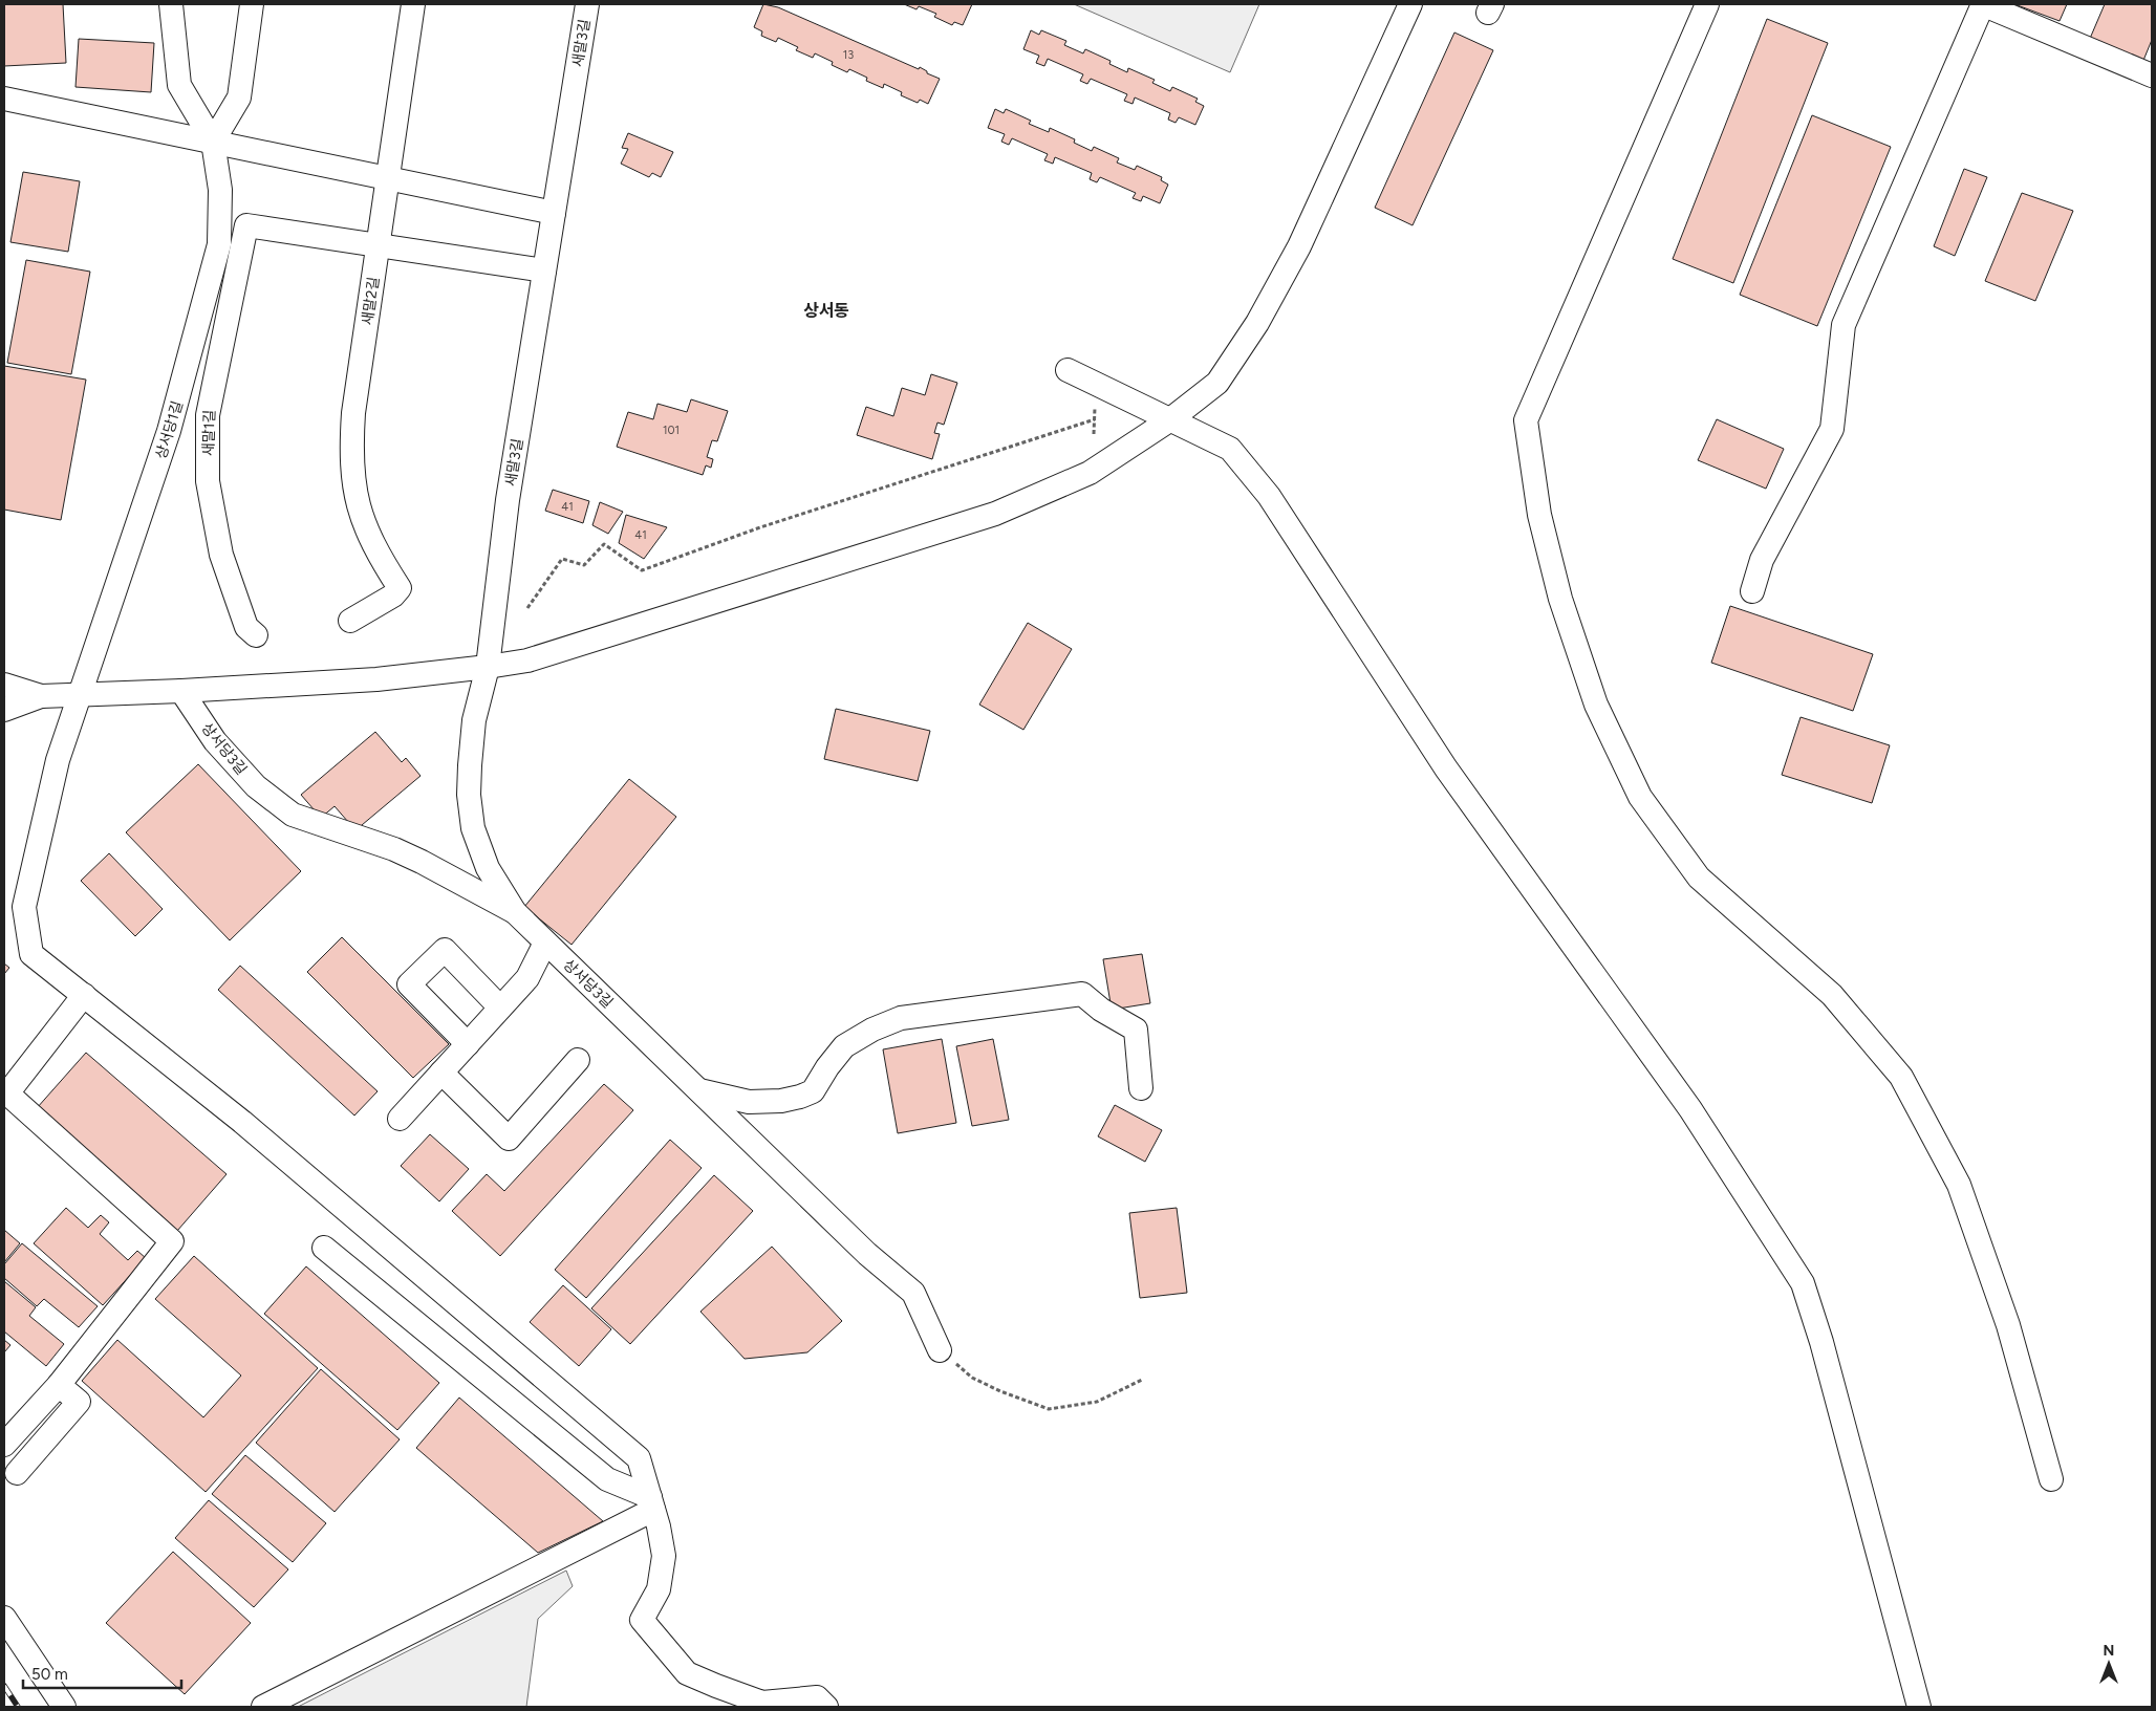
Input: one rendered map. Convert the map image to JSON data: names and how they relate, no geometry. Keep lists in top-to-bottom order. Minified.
{"streets":{"street":["새말3길","새말2길","상서당1길","새말1길","상서당3길"]},"crossings":[["새말3길","상서당3길"],["새말2길","새말1길"]],"districts":["상서동"],"house_numbers":["13","101","41","41"],"scale_bar":"50 m","north":"top"}
